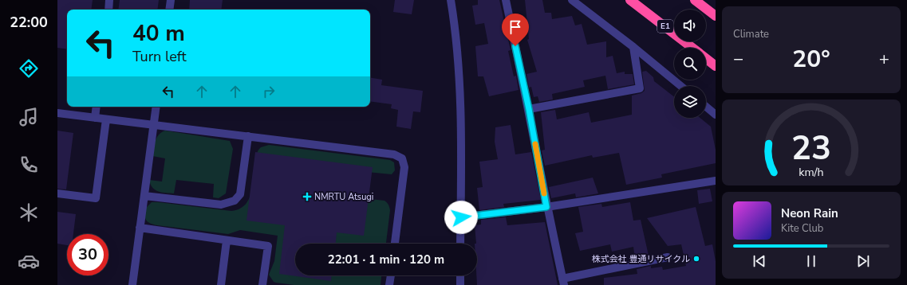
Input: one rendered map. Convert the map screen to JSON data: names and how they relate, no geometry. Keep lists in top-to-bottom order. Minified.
{"streets":{"highway":["E1"]},"places":{"health":["NMRTU Atsugi"],"other":["株式会社 豊通リサイクル"]},"page":{"tabs":"22:00","tile":"Climate","turn":["40 m","Turn left"],"heat":["−","20°","+"],"song":["Neon Rain","Kite Club"],"limit":"30","trip":"22:01 · 1 min · 120 m","gauge":["23","km/h"]}}
